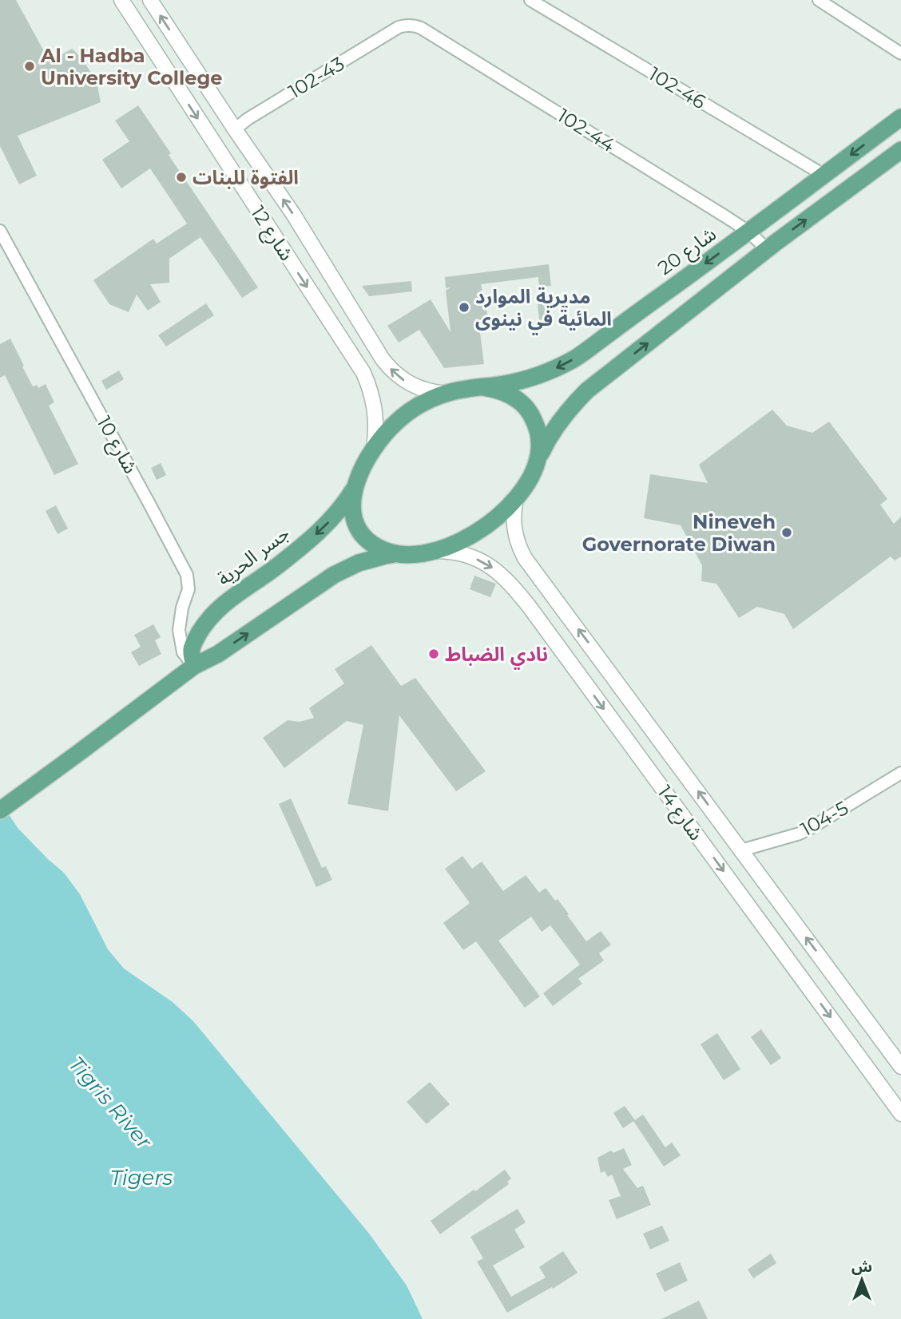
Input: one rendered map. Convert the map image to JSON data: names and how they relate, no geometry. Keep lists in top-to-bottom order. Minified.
{"streets":{"main road":["شارع 20","جسر الحرية"],"street":["102-43","102-46","102-44","شارع 12","شارع 10","شارع 14","104-5"]},"crossings":[["102-43","102-44"],["102-43","شارع 12"],["102-46","شارع 20"],["102-44","شارع 20"],["شارع 12","شارع 20"],["شارع 12","جسر الحرية"],["شارع 12","شارع 14"],["شارع 20","جسر الحرية"],["شارع 20","شارع 14"],["شارع 10","جسر الحرية"],["جسر الحرية","شارع 14"],["شارع 14","104-5"]],"water":["Tigris River","Tigers"],"places":["Al - Hadba University College","الفتوة للبنات","مديرية الموارد المائية في نينوى","Nineveh Governorate Diwan","نادي الضباط"],"north":"top"}
